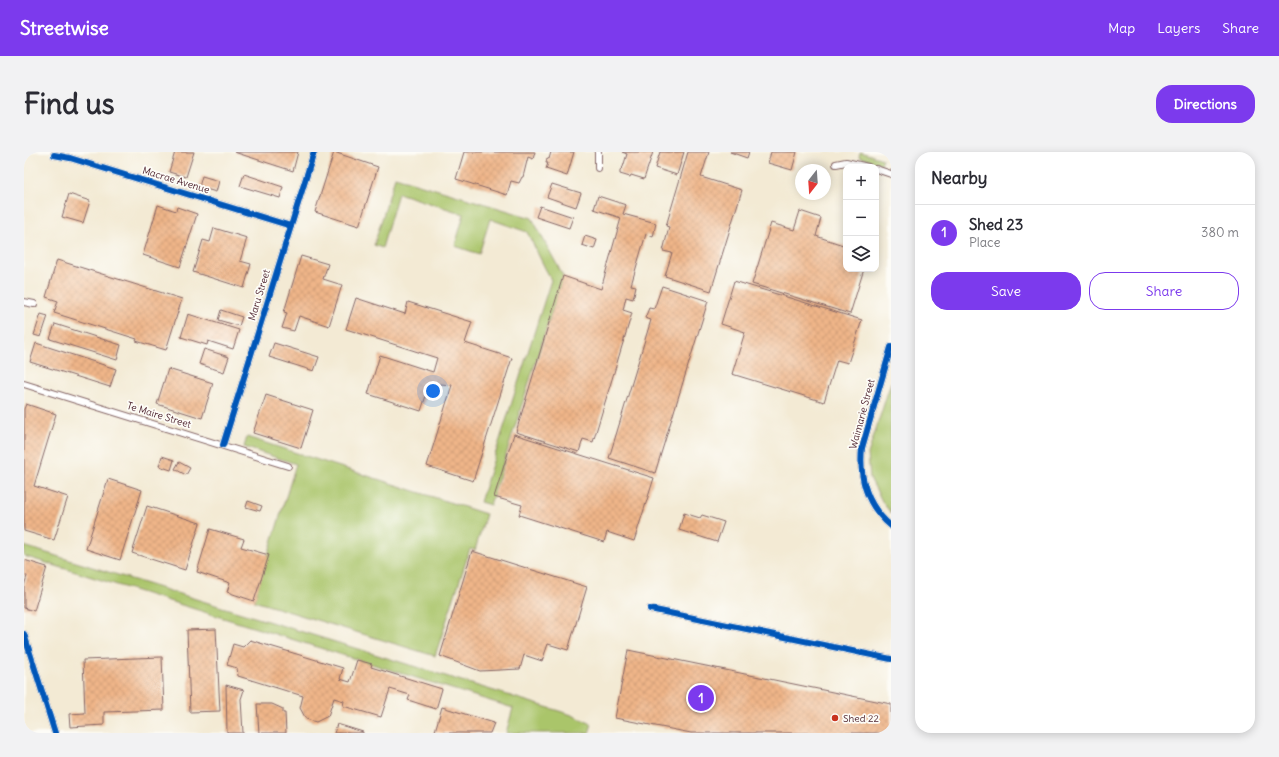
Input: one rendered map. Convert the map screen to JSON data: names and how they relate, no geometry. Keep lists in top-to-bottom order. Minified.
{"streets":{"street":["Macrae Avenue","Maru Street","Waimarie Street","Te Maire Street"]},"crossings":[["Macrae Avenue","Maru Street"],["Maru Street","Te Maire Street"]],"places":["Shed 22"],"north":"bottom","page":{"header":"Streetwise","nav":["Map","Layers","Share"],"buttons":["Directions",["Save","Share"]],"title":"Find us","heading":"Nearby","map_buttons":["+","−"],"list":[{"mark":"1","name":"Shed 23","note":"Place","value":"380 m"}],"pins":"1"}}
